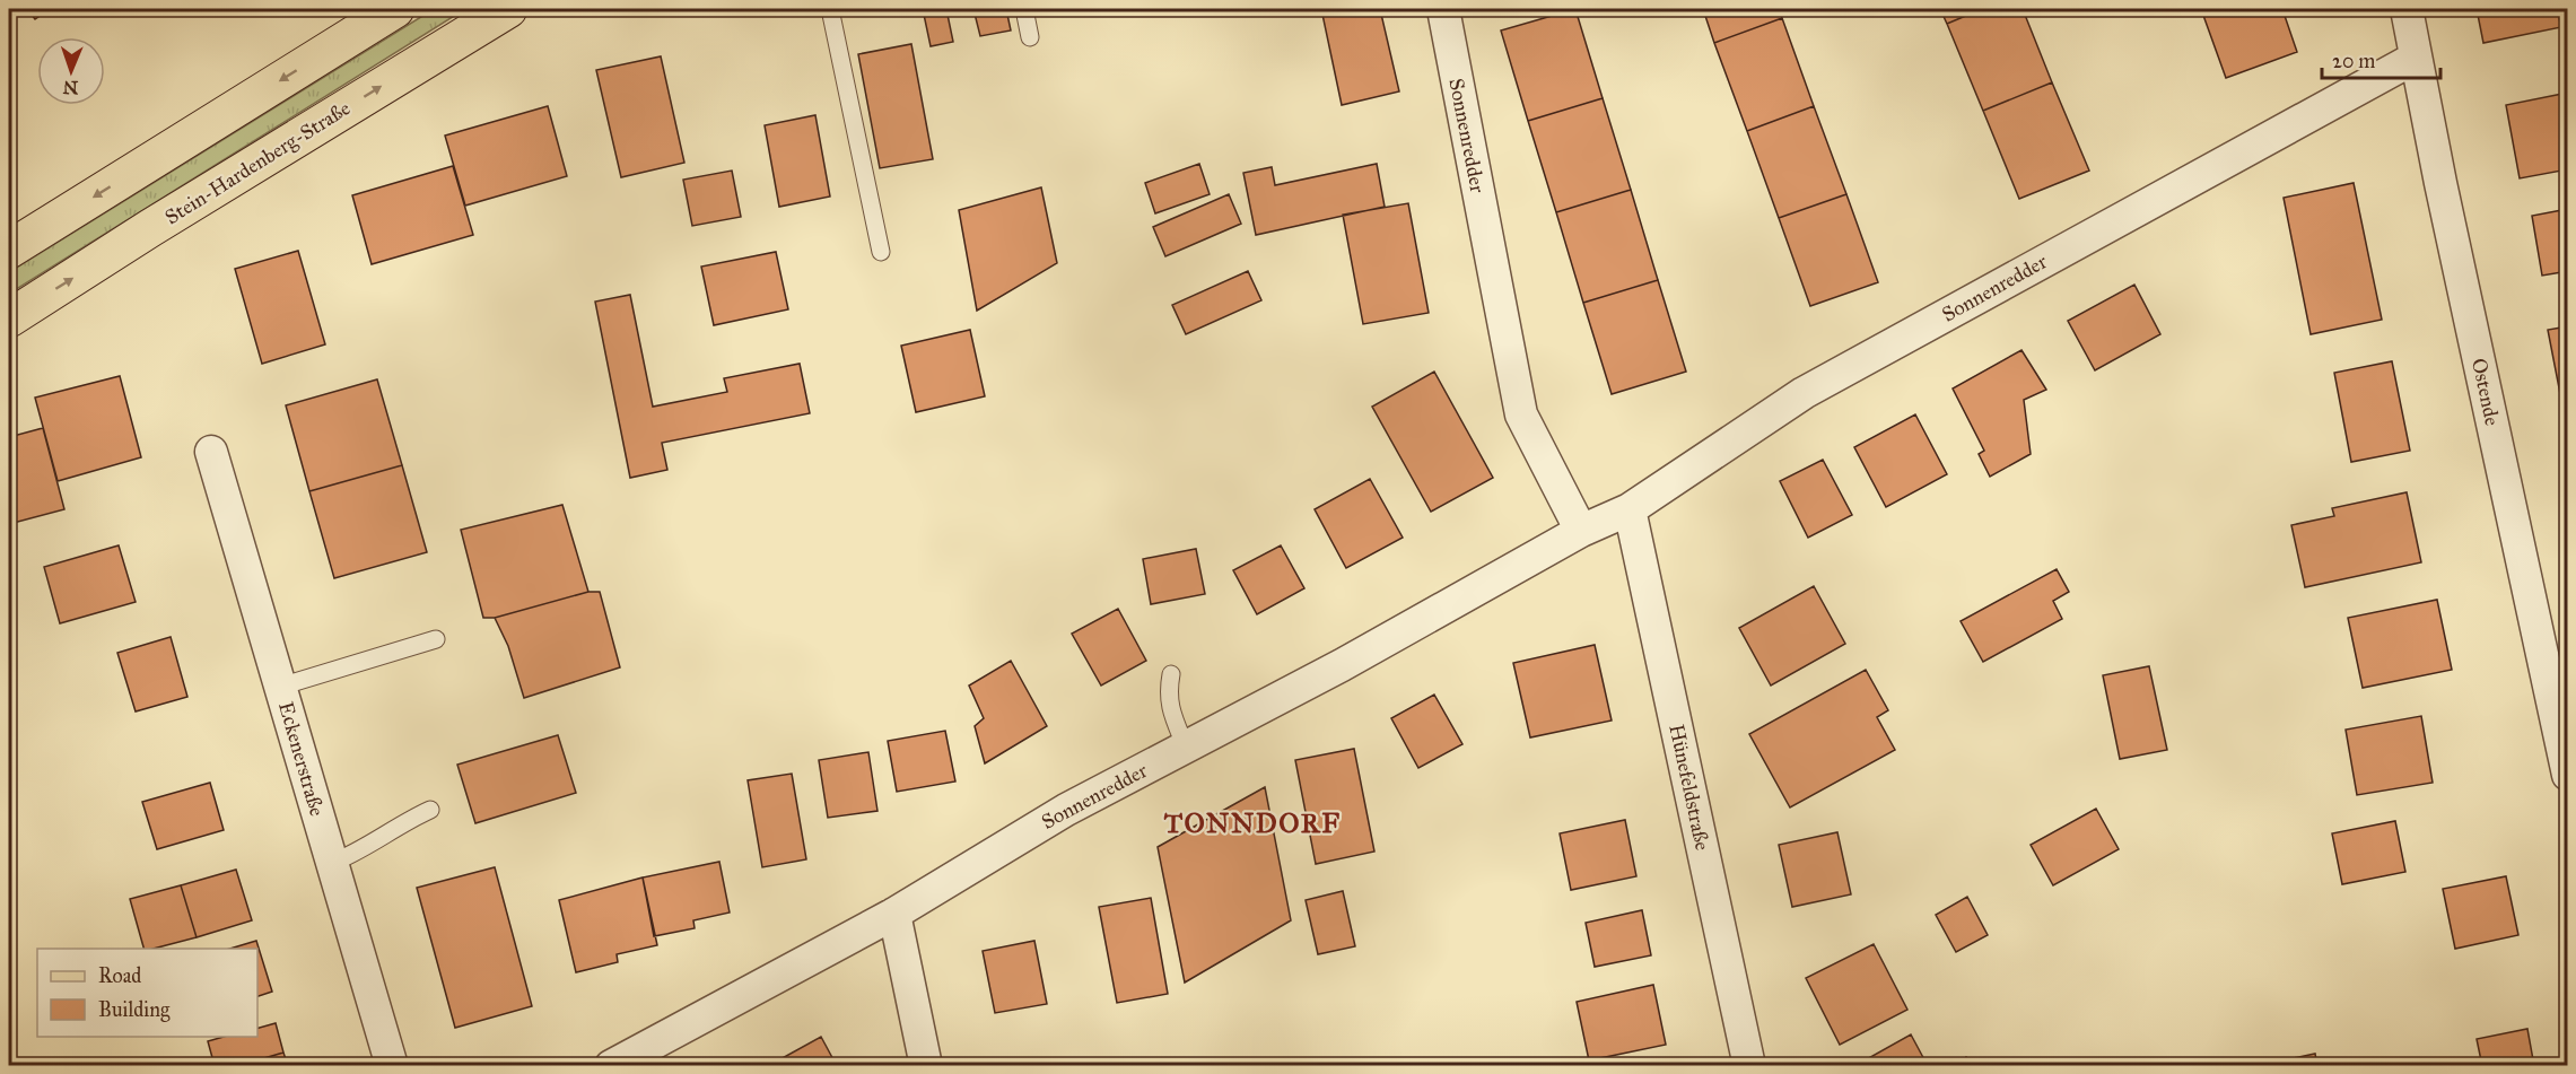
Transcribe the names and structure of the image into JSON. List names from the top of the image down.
{
  "streets": {
    "main road": ["Stein-Hardenberg-Straße"],
    "street": [
      "Sonnenredder",
      "Ostende",
      "Eckenerstraße",
      "Hünefeldstraße"
    ]
  },
  "crossings": [
    ["Sonnenredder", "Ostende"],
    ["Sonnenredder", "Hünefeldstraße"]
  ],
  "districts": ["TONNDORF"],
  "legend": ["Road", "Building"],
  "scale_bar": "20 m",
  "north": "bottom"
}
